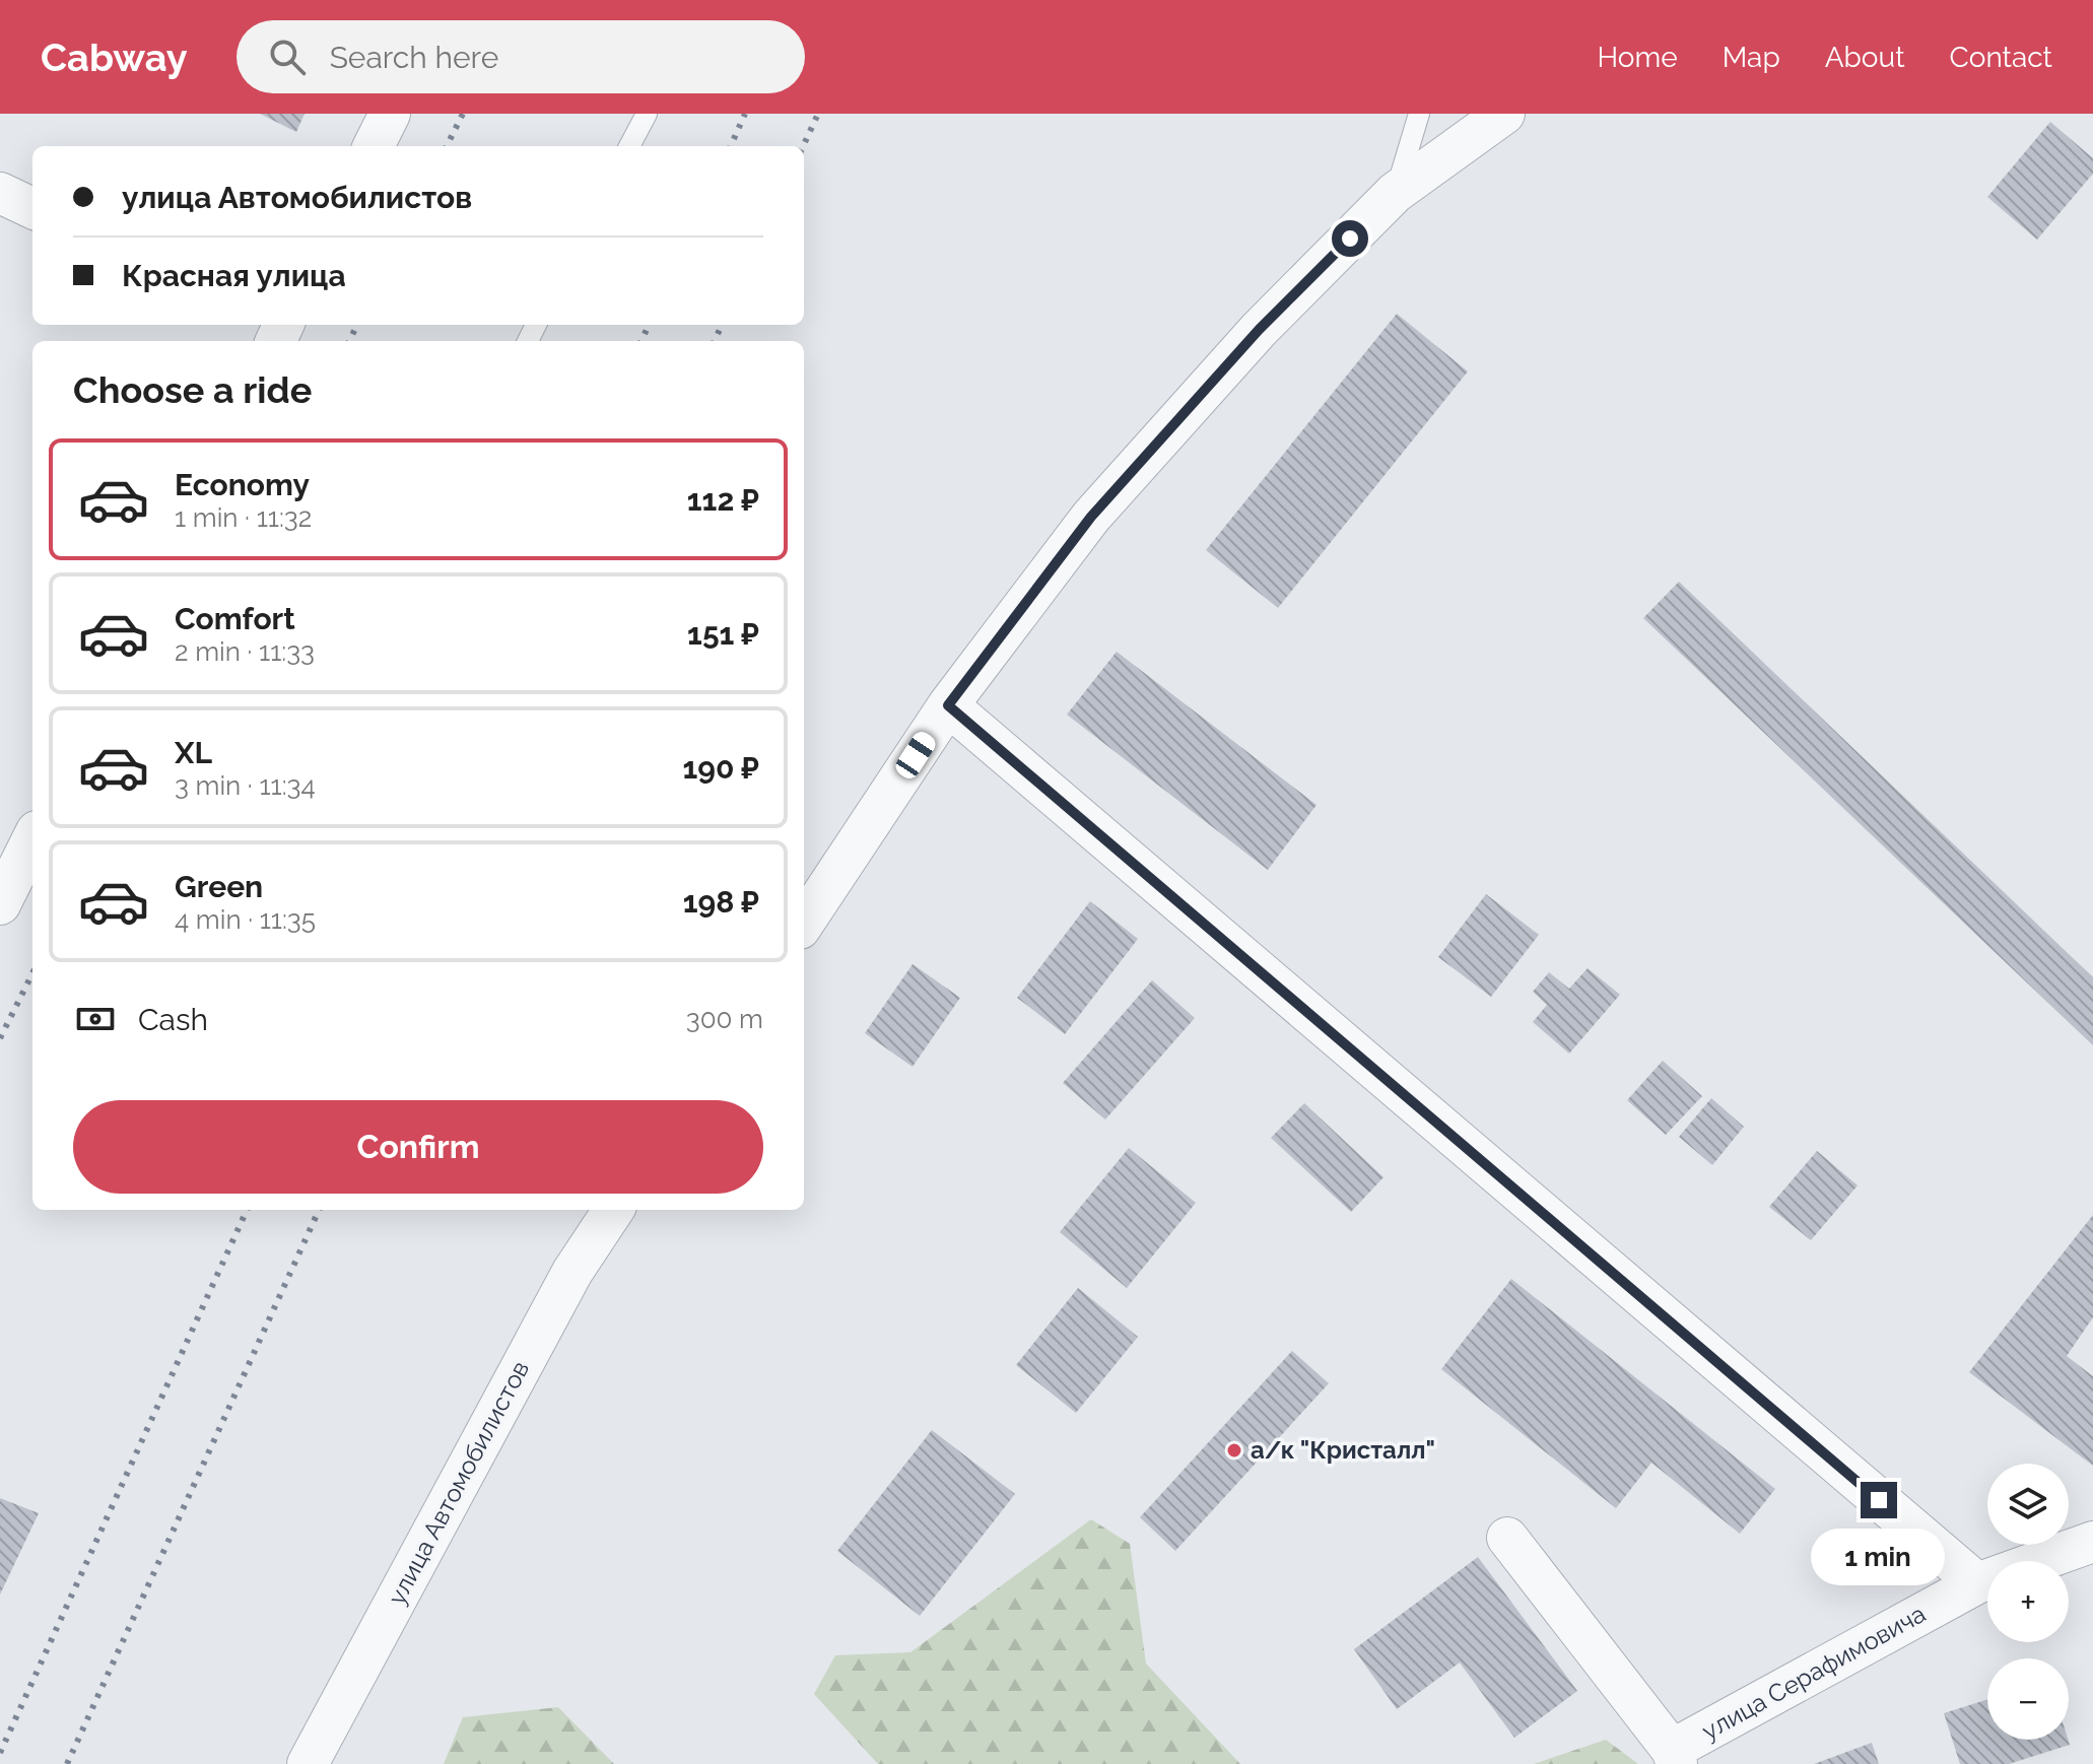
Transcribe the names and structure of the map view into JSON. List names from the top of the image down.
{
  "streets": {
    "street": ["улица Автомобилистов", "улица Серафимовича"]
  },
  "places": ["а/к \"Кристалл\""],
  "page": {
    "header": "Cabway",
    "search": "Search here",
    "nav": [
      "Home",
      "Map",
      "About",
      "Contact"
    ],
    "banner": ["улица Автомобилистов", "Красная улица"],
    "heading": "Choose a ride",
    "list": [
      {
        "name": "Economy",
        "note": "1 min · 11:32",
        "value": "112 ₽"
      },
      {
        "name": "Comfort",
        "note": "2 min · 11:33",
        "value": "151 ₽"
      },
      {
        "name": "XL",
        "note": "3 min · 11:34",
        "value": "190 ₽"
      },
      {
        "name": "Green",
        "note": "4 min · 11:35",
        "value": "198 ₽"
      }
    ],
    "pay": ["Cash", "300 m"],
    "buttons": "Confirm",
    "map_buttons": ["+", "−"],
    "bubble": "1 min"
  }
}
